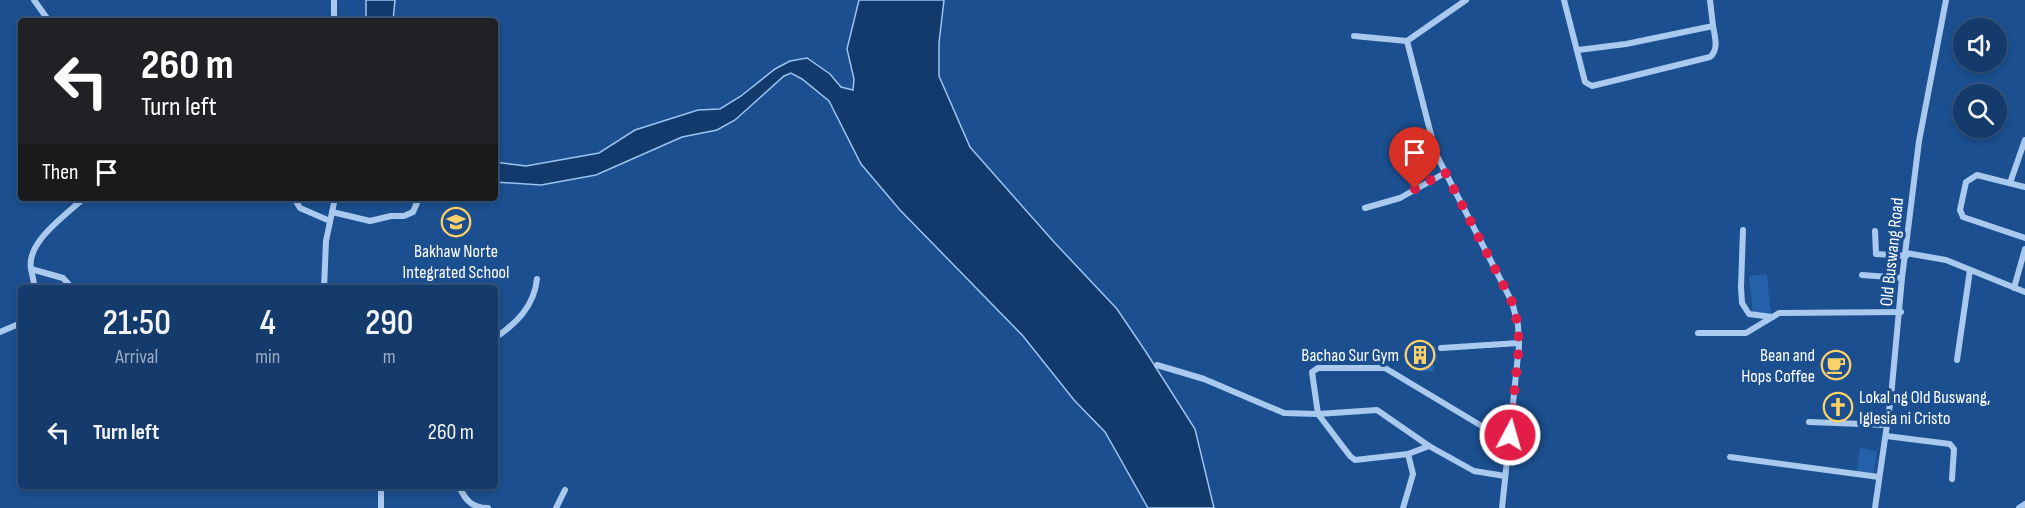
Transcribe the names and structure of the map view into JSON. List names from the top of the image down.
{
  "streets": {
    "street": ["Old Buswang Road"]
  },
  "places": {
    "school or university": ["Bakhaw Norte Integrated School"],
    "building": ["Bachao Sur Gym"],
    "cafe": ["Bean and Hops Coffee"],
    "church": ["Lokal ng Old Buswang, Iglesia ni Cristo"]
  },
  "page": {
    "turn": ["260 m", "Turn left"],
    "then": "Then",
    "eta": [
      "21:50",
      "Arrival",
      "4",
      "min",
      "290",
      "m"
    ],
    "list": [
      {
        "name": "Turn left",
        "value": "260 m"
      }
    ]
  }
}
